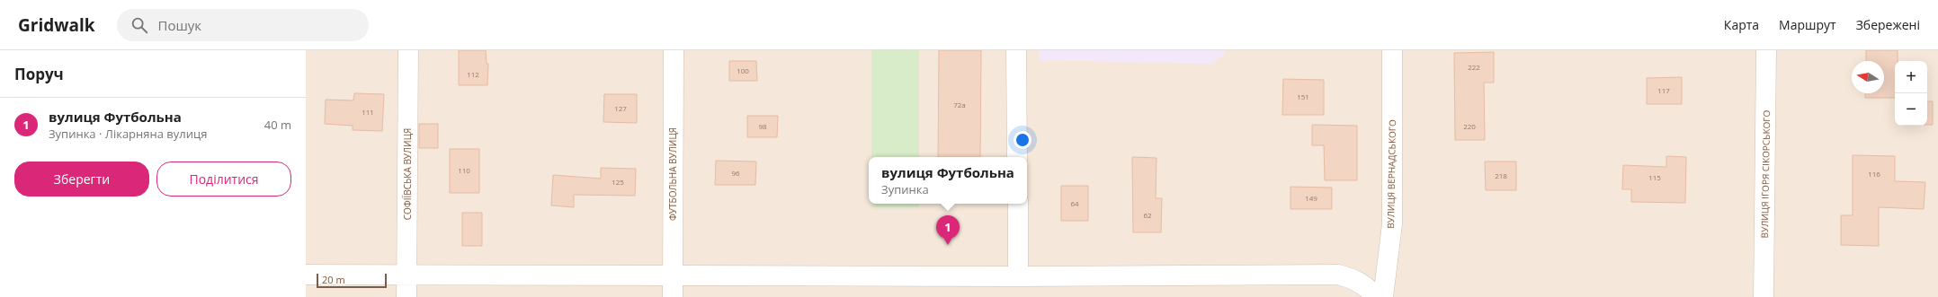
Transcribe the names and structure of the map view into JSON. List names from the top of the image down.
{
  "streets": {
    "street": [
      "СОФІЇВСЬКА ВУЛИЦЯ",
      "ФУТБОЛЬНА ВУЛИЦЯ",
      "ВУЛИЦЯ ВЕРНАДСЬКОГО",
      "ВУЛИЦЯ ІГОРЯ СІКОРСЬКОГО"
    ]
  },
  "house_numbers": [
    "222",
    "100",
    "112",
    "117",
    "151",
    "72а",
    "127",
    "111",
    "98",
    "220",
    "110",
    "96",
    "116",
    "218",
    "115",
    "125",
    "149",
    "64",
    "62"
  ],
  "scale_bar": "20 m",
  "north": "left",
  "page": {
    "header": "Gridwalk",
    "search": "Пошук",
    "nav": ["Карта", "Маршрут", "Збережені"],
    "heading": "Поруч",
    "map_buttons": ["+", "−"],
    "list": [
      {
        "mark": "1",
        "name": "вулиця Футбольна",
        "note": "Зупинка · Лікарняна вулиця",
        "value": "40 m"
      }
    ],
    "buttons": ["Зберегти", "Поділитися"],
    "popup": ["вулиця Футбольна", "Зупинка"],
    "pins": "1",
    "scale": "20 m"
  }
}
